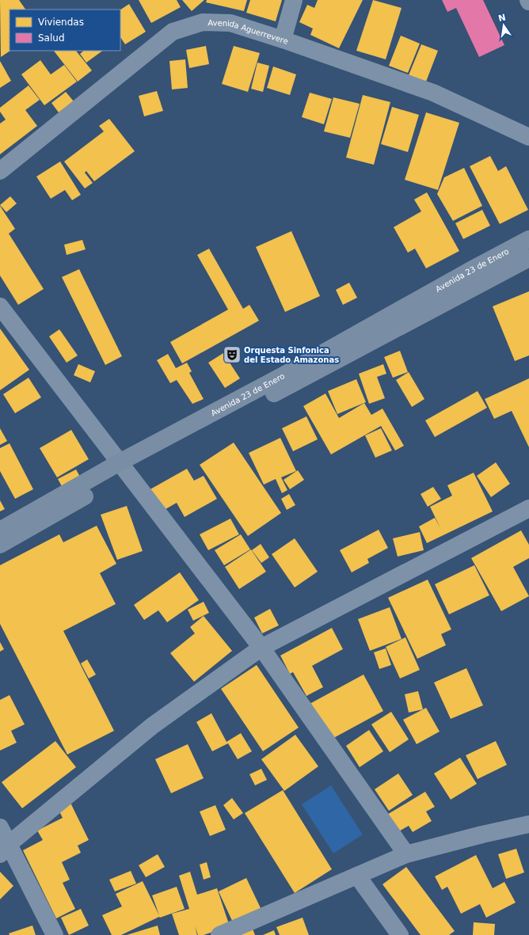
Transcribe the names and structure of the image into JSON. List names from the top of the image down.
{
  "streets": {
    "main road": ["Avenida 23 de Enero"],
    "street": ["Avenida Aguerrevere"]
  },
  "places": {
    "theatre": ["Orquesta Sinfonica del Estado Amazonas"]
  },
  "legend": ["Viviendas", "Salud"],
  "north": "top"
}
